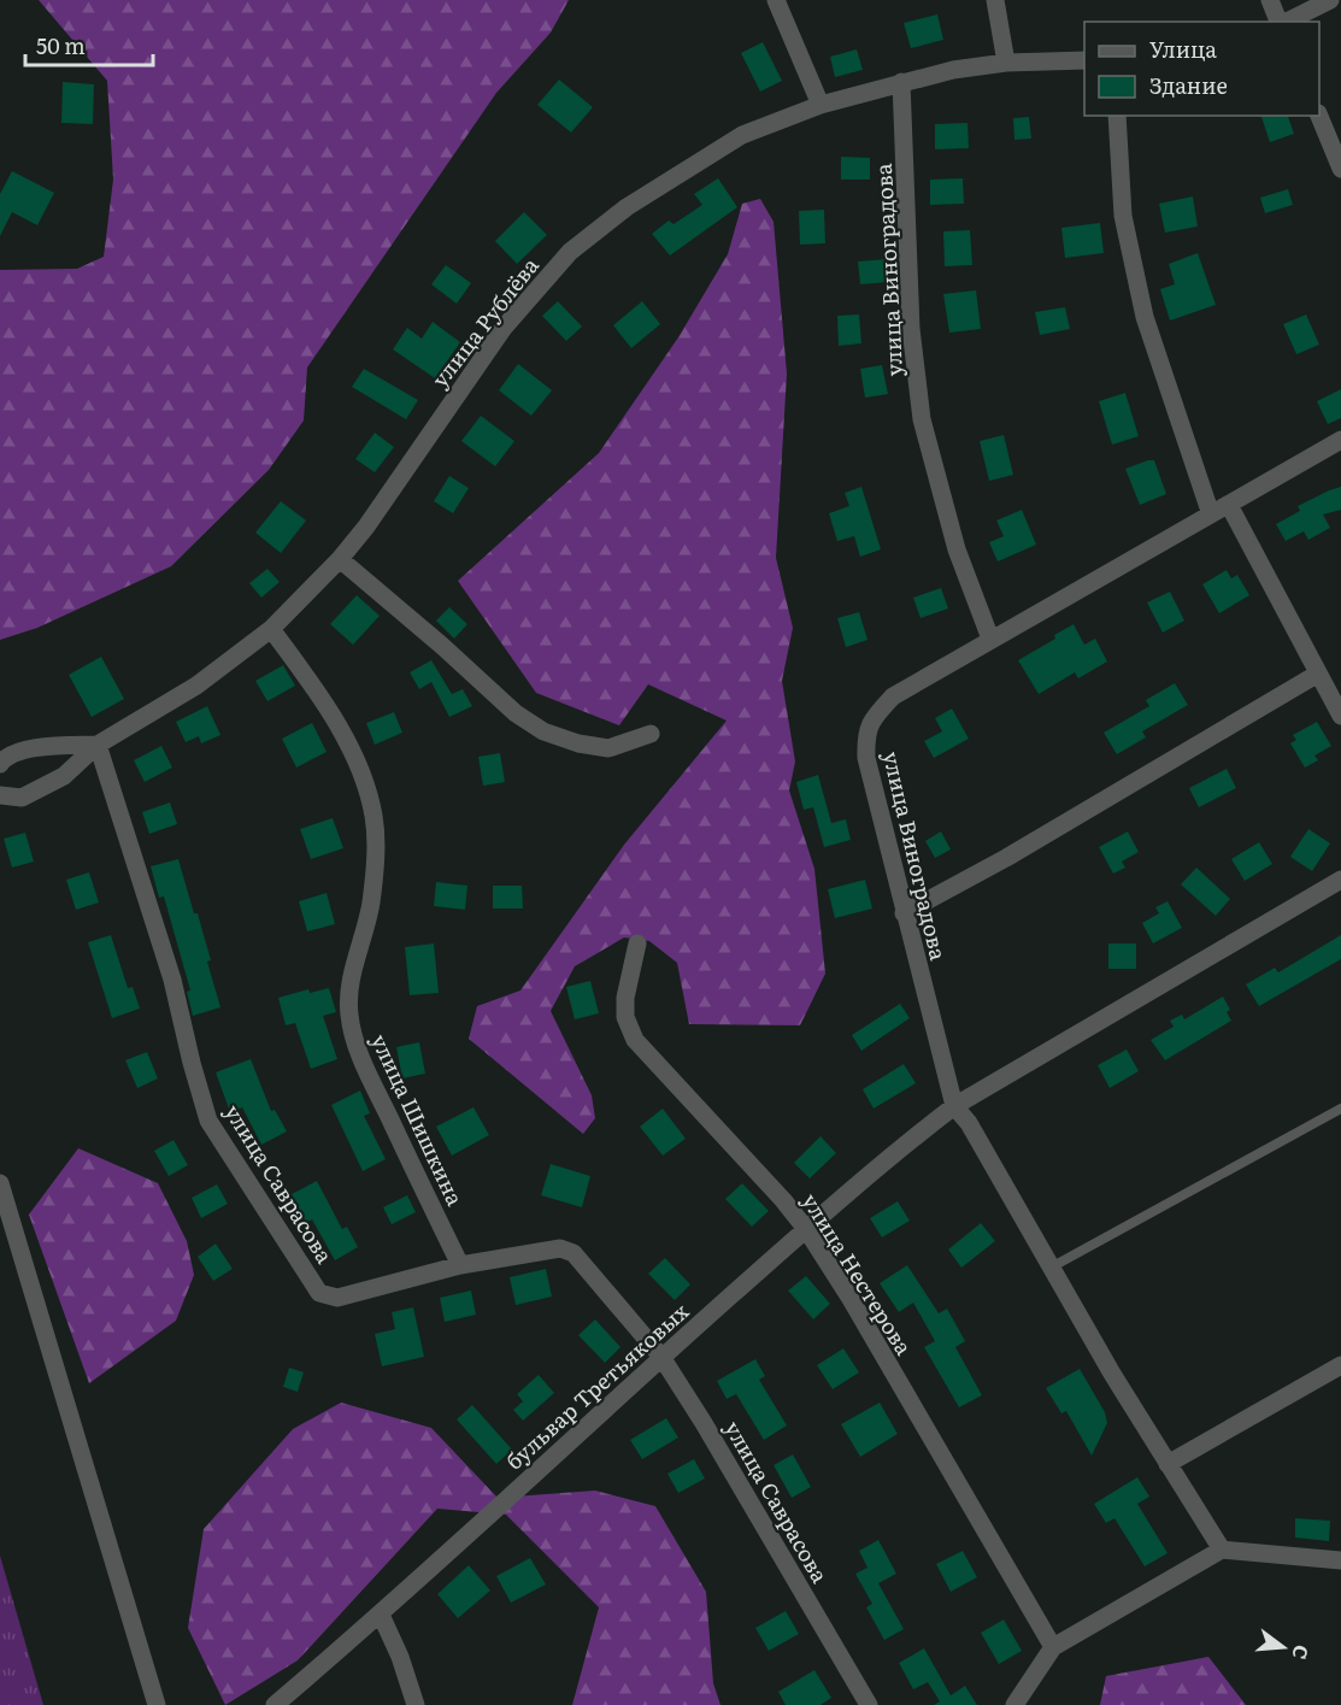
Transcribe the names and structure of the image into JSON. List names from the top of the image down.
{
  "streets": {
    "street": [
      "улица Виноградова",
      "улица Рублёва",
      "улица Шишкина",
      "улица Саврасова",
      "улица Нестерова",
      "бульвар Третьяковых"
    ]
  },
  "crossings": [
    ["улица Виноградова", "улица Рублёва"],
    ["улица Виноградова", "бульвар Третьяковых"],
    ["улица Рублёва", "улица Шишкина"],
    ["улица Рублёва", "улица Саврасова"],
    ["улица Шишкина", "улица Саврасова"],
    ["улица Саврасова", "бульвар Третьяковых"],
    ["улица Нестерова", "бульвар Третьяковых"]
  ],
  "legend": ["Улица", "Здание"],
  "scale_bar": "50 m",
  "north": "right"
}
